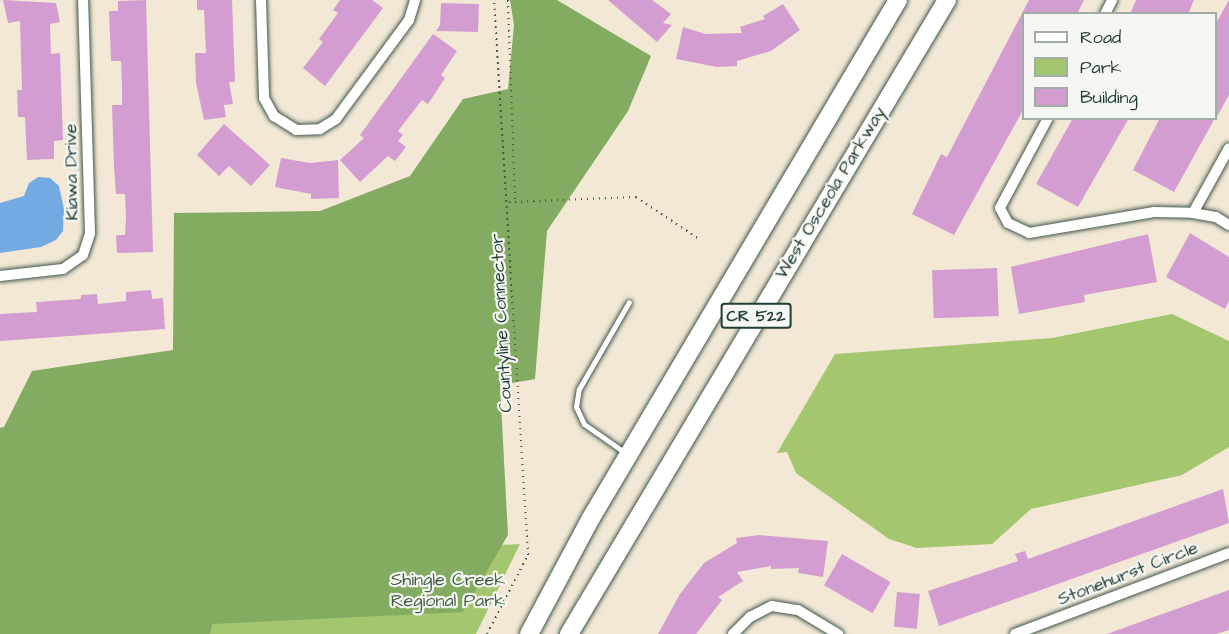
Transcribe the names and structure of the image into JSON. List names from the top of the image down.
{
  "streets": {
    "main road": ["West Osceola Parkway", "CR 522"],
    "street": ["Kiawa Drive", "Stonehurst Circle"],
    "path": ["Countyline Connector"]
  },
  "parks": ["Shingle Creek Regional Park"],
  "legend": ["Road", "Park", "Building"]
}
